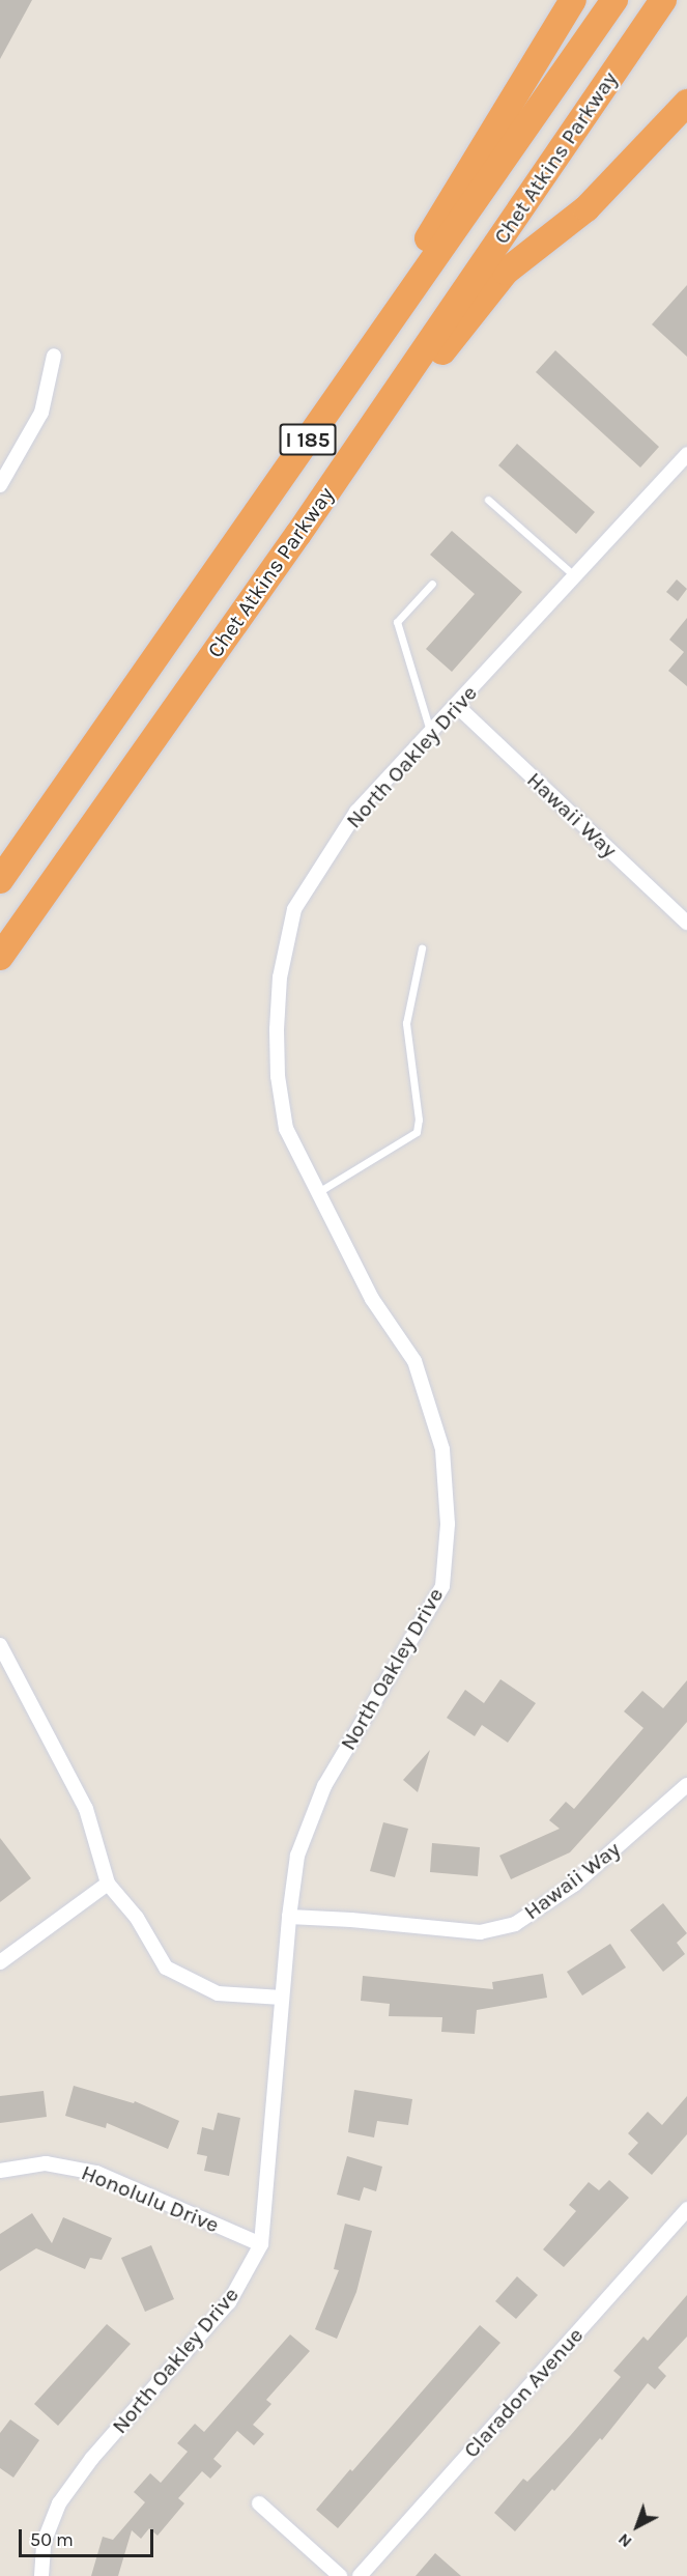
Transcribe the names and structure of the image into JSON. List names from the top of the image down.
{
  "streets": {
    "highway": ["Chet Atkins Parkway", "I 185"],
    "street": [
      "North Oakley Drive",
      "Hawaii Way",
      "Honolulu Drive",
      "Claradon Avenue"
    ]
  },
  "crossings": [
    ["North Oakley Drive", "Hawaii Way"],
    ["North Oakley Drive", "Honolulu Drive"]
  ],
  "scale_bar": "50 m",
  "north": "bottom left"
}
